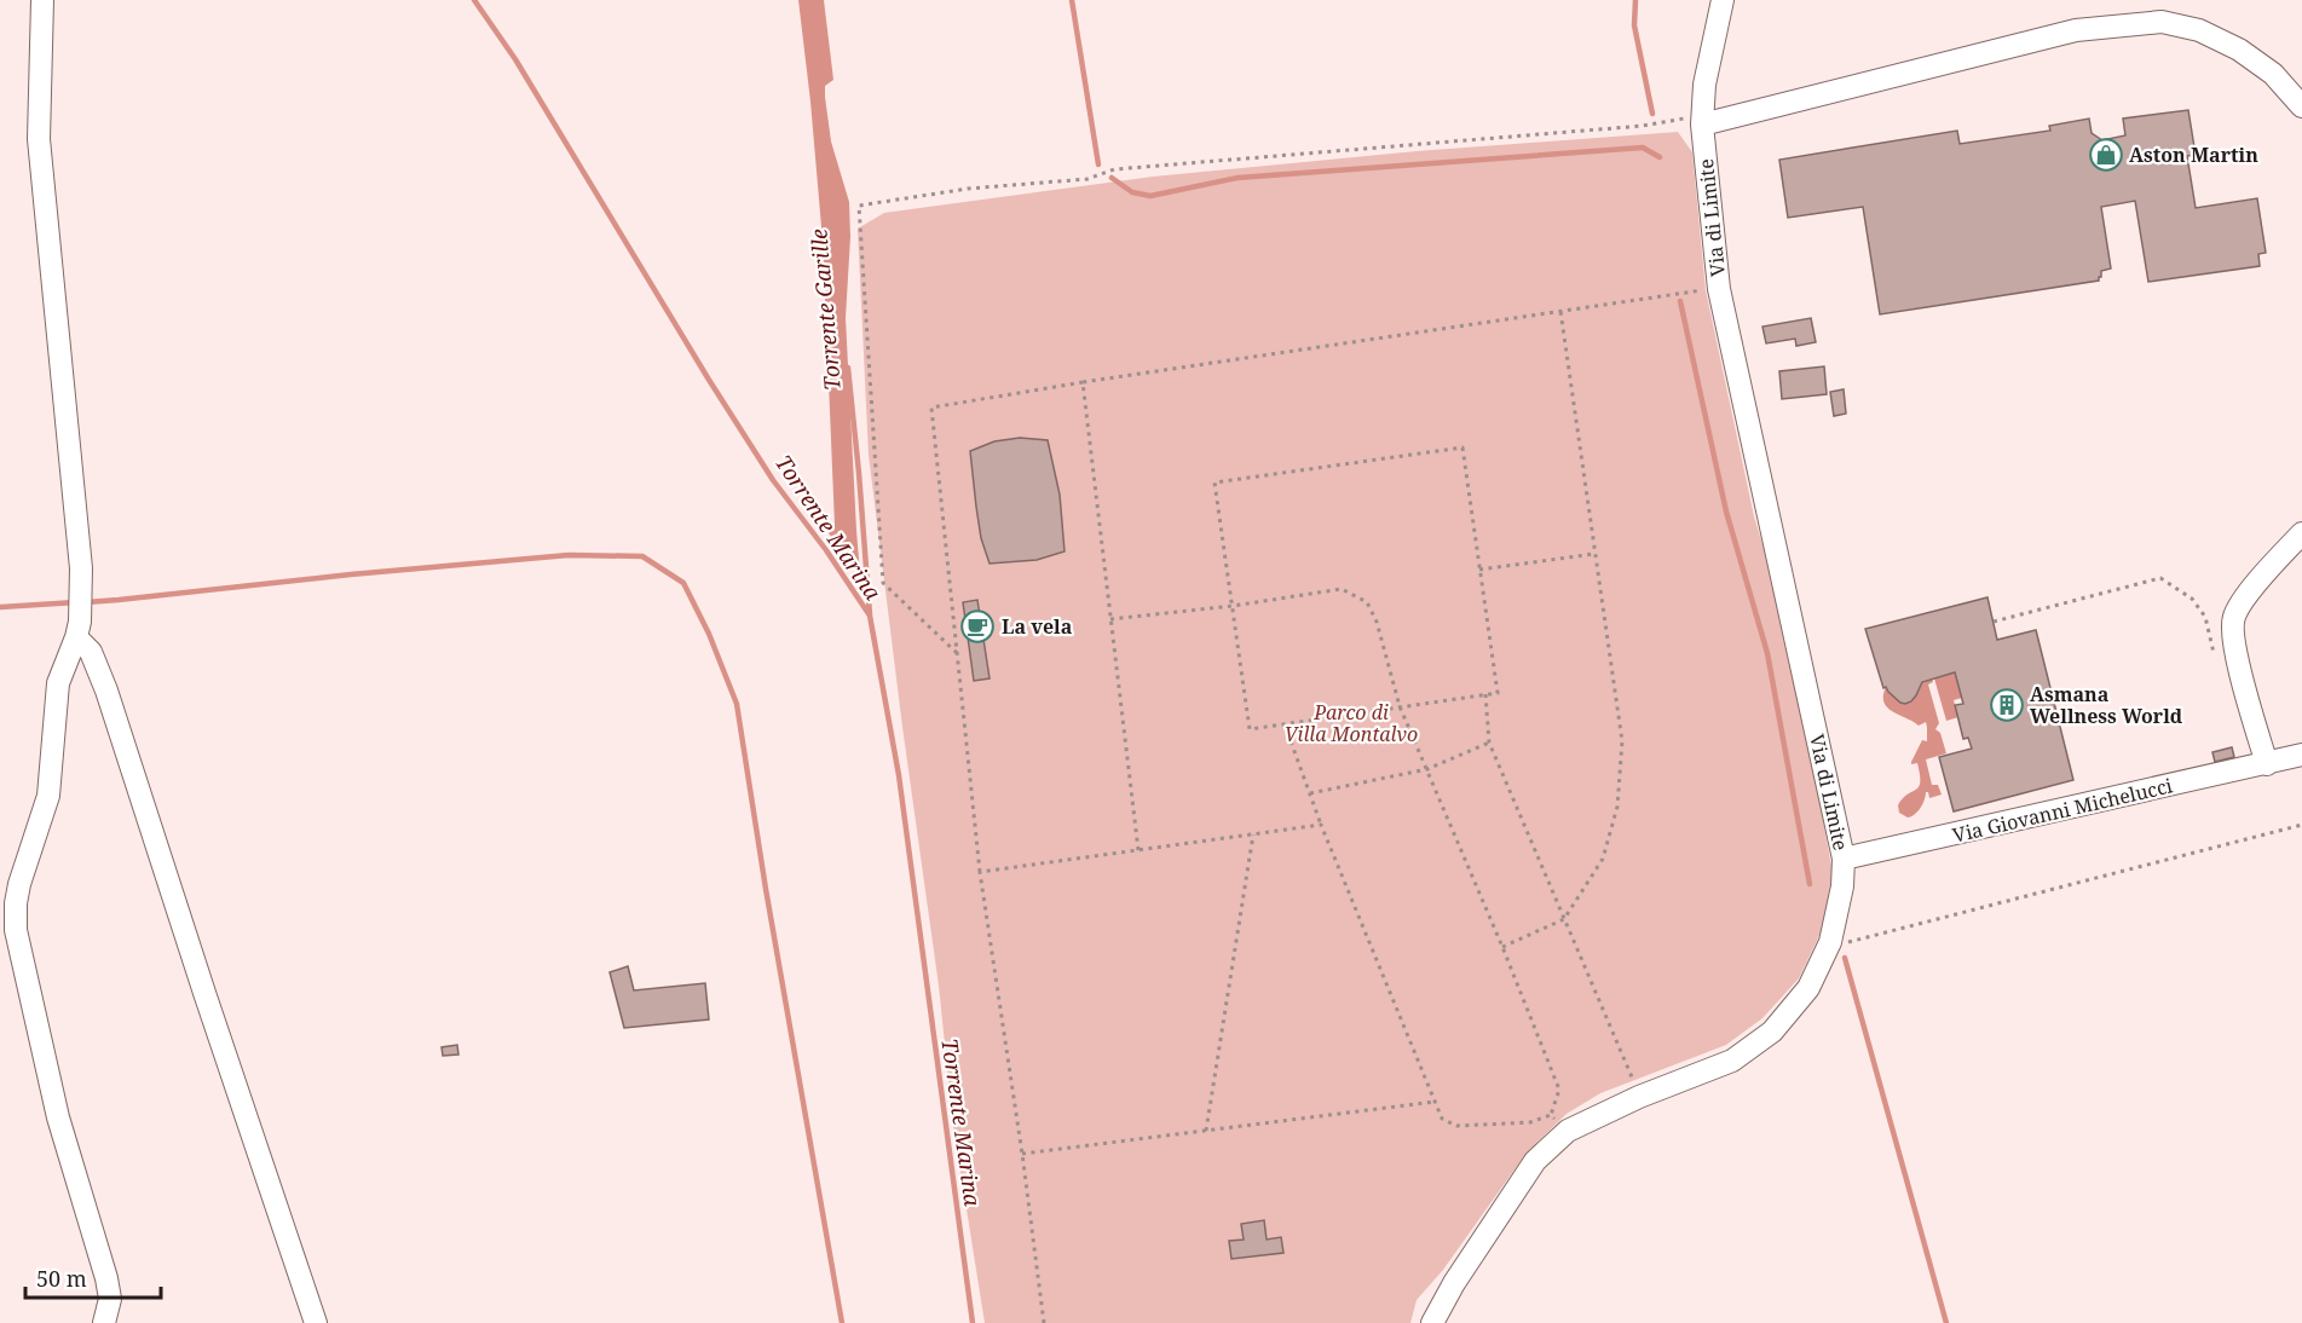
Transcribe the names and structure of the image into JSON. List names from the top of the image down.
{
  "streets": {
    "street": ["Via di Limite", "Via Giovanni Michelucci"]
  },
  "crossings": [
    ["Via di Limite", "Via Giovanni Michelucci"]
  ],
  "water": ["Torrente Garille", "Torrente Marina"],
  "parks": ["Parco di Villa Montalvo"],
  "places": {
    "shop": ["Aston Martin"],
    "cafe": ["La vela"],
    "building": ["Asmana Wellness World"]
  },
  "scale_bar": "50 m"
}
